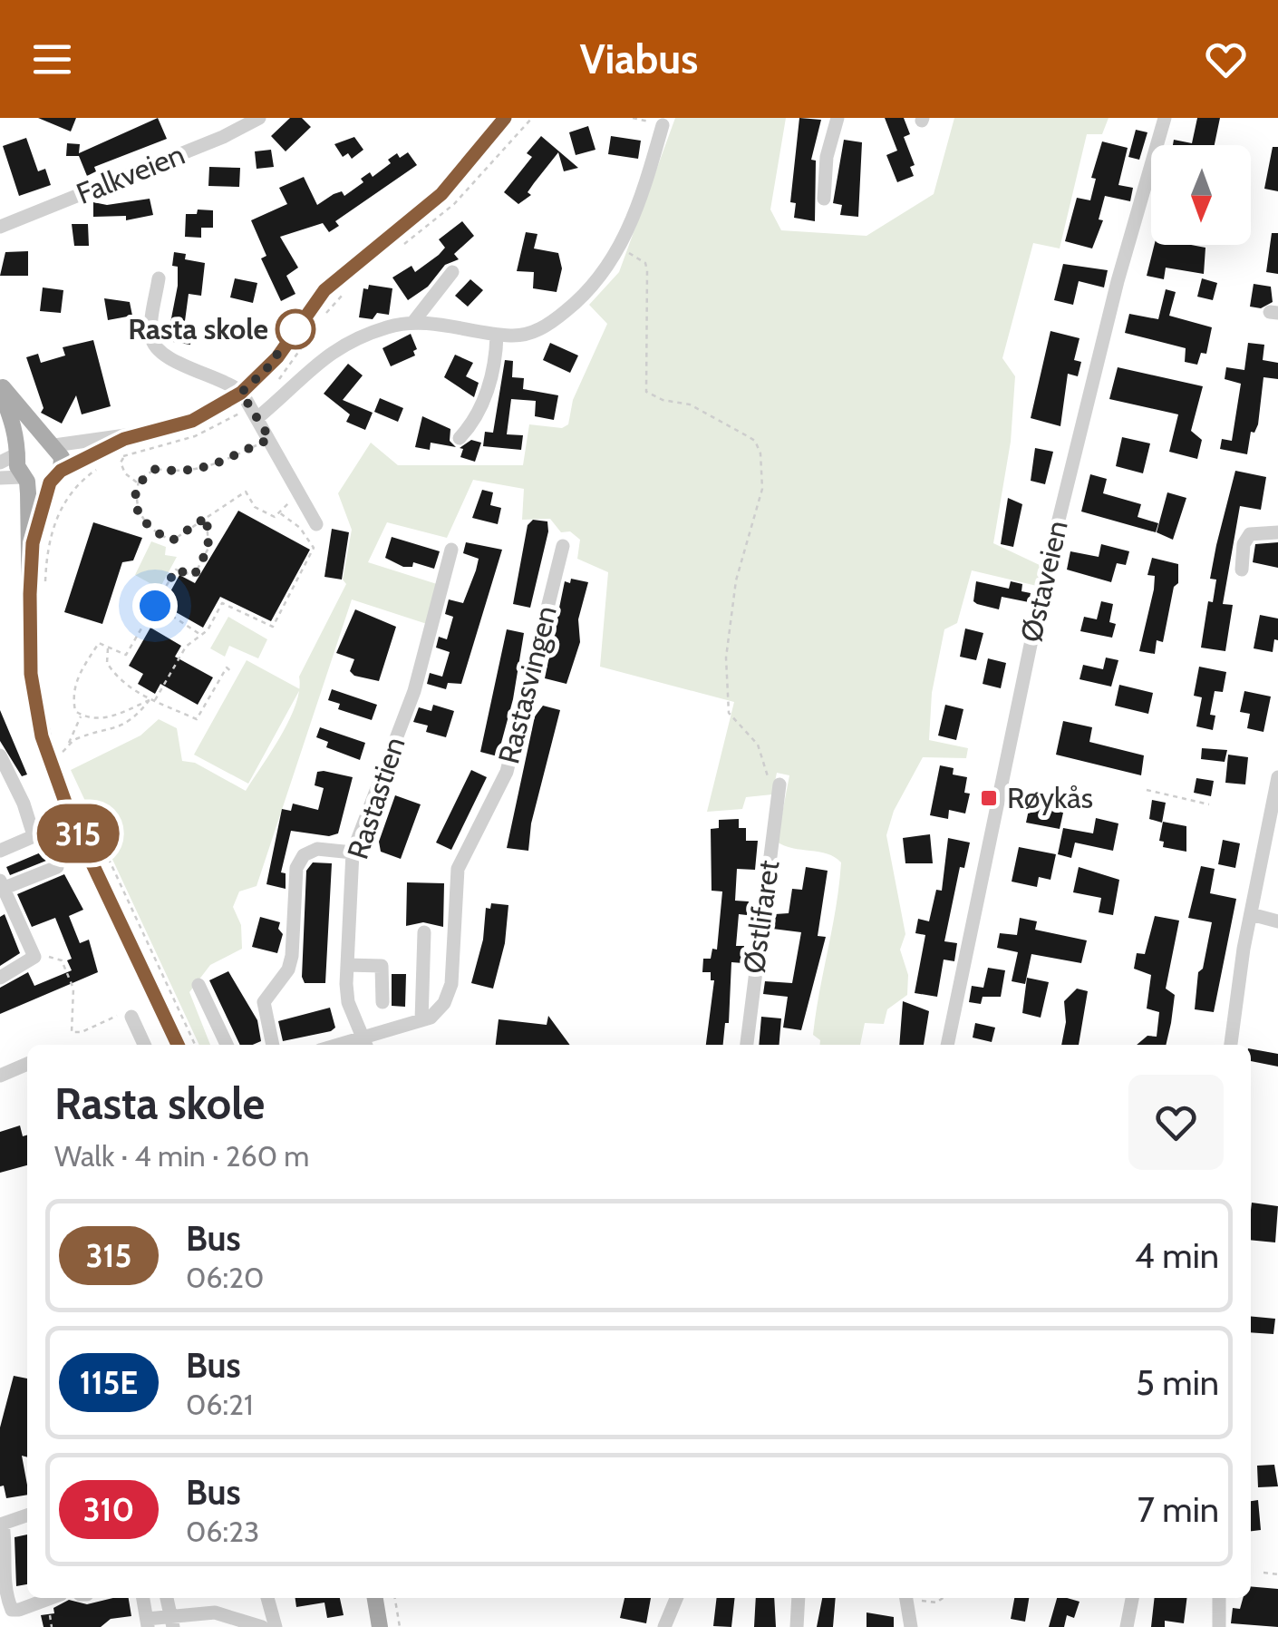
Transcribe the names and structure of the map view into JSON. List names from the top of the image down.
{
  "streets": {
    "street": [
      "Falkveien",
      "Østaveien",
      "Rastasvingen",
      "Rastastien",
      "Østlifaret"
    ]
  },
  "places": {
    "other": ["Rasta skole"],
    "transit": ["Røykås"]
  },
  "lines": ["bus line 315"],
  "north": "bottom",
  "page": {
    "header": "Viabus",
    "on_map": "315",
    "heading": ["Rasta skole", "Walk · 4 min · 260 m"],
    "list": [
      {
        "mark": "315",
        "name": "Bus",
        "note": "06:20",
        "value": "4 min"
      },
      {
        "mark": "115E",
        "name": "Bus",
        "note": "06:21",
        "value": "5 min"
      },
      {
        "mark": "310",
        "name": "Bus",
        "note": "06:23",
        "value": "7 min"
      }
    ]
  }
}
